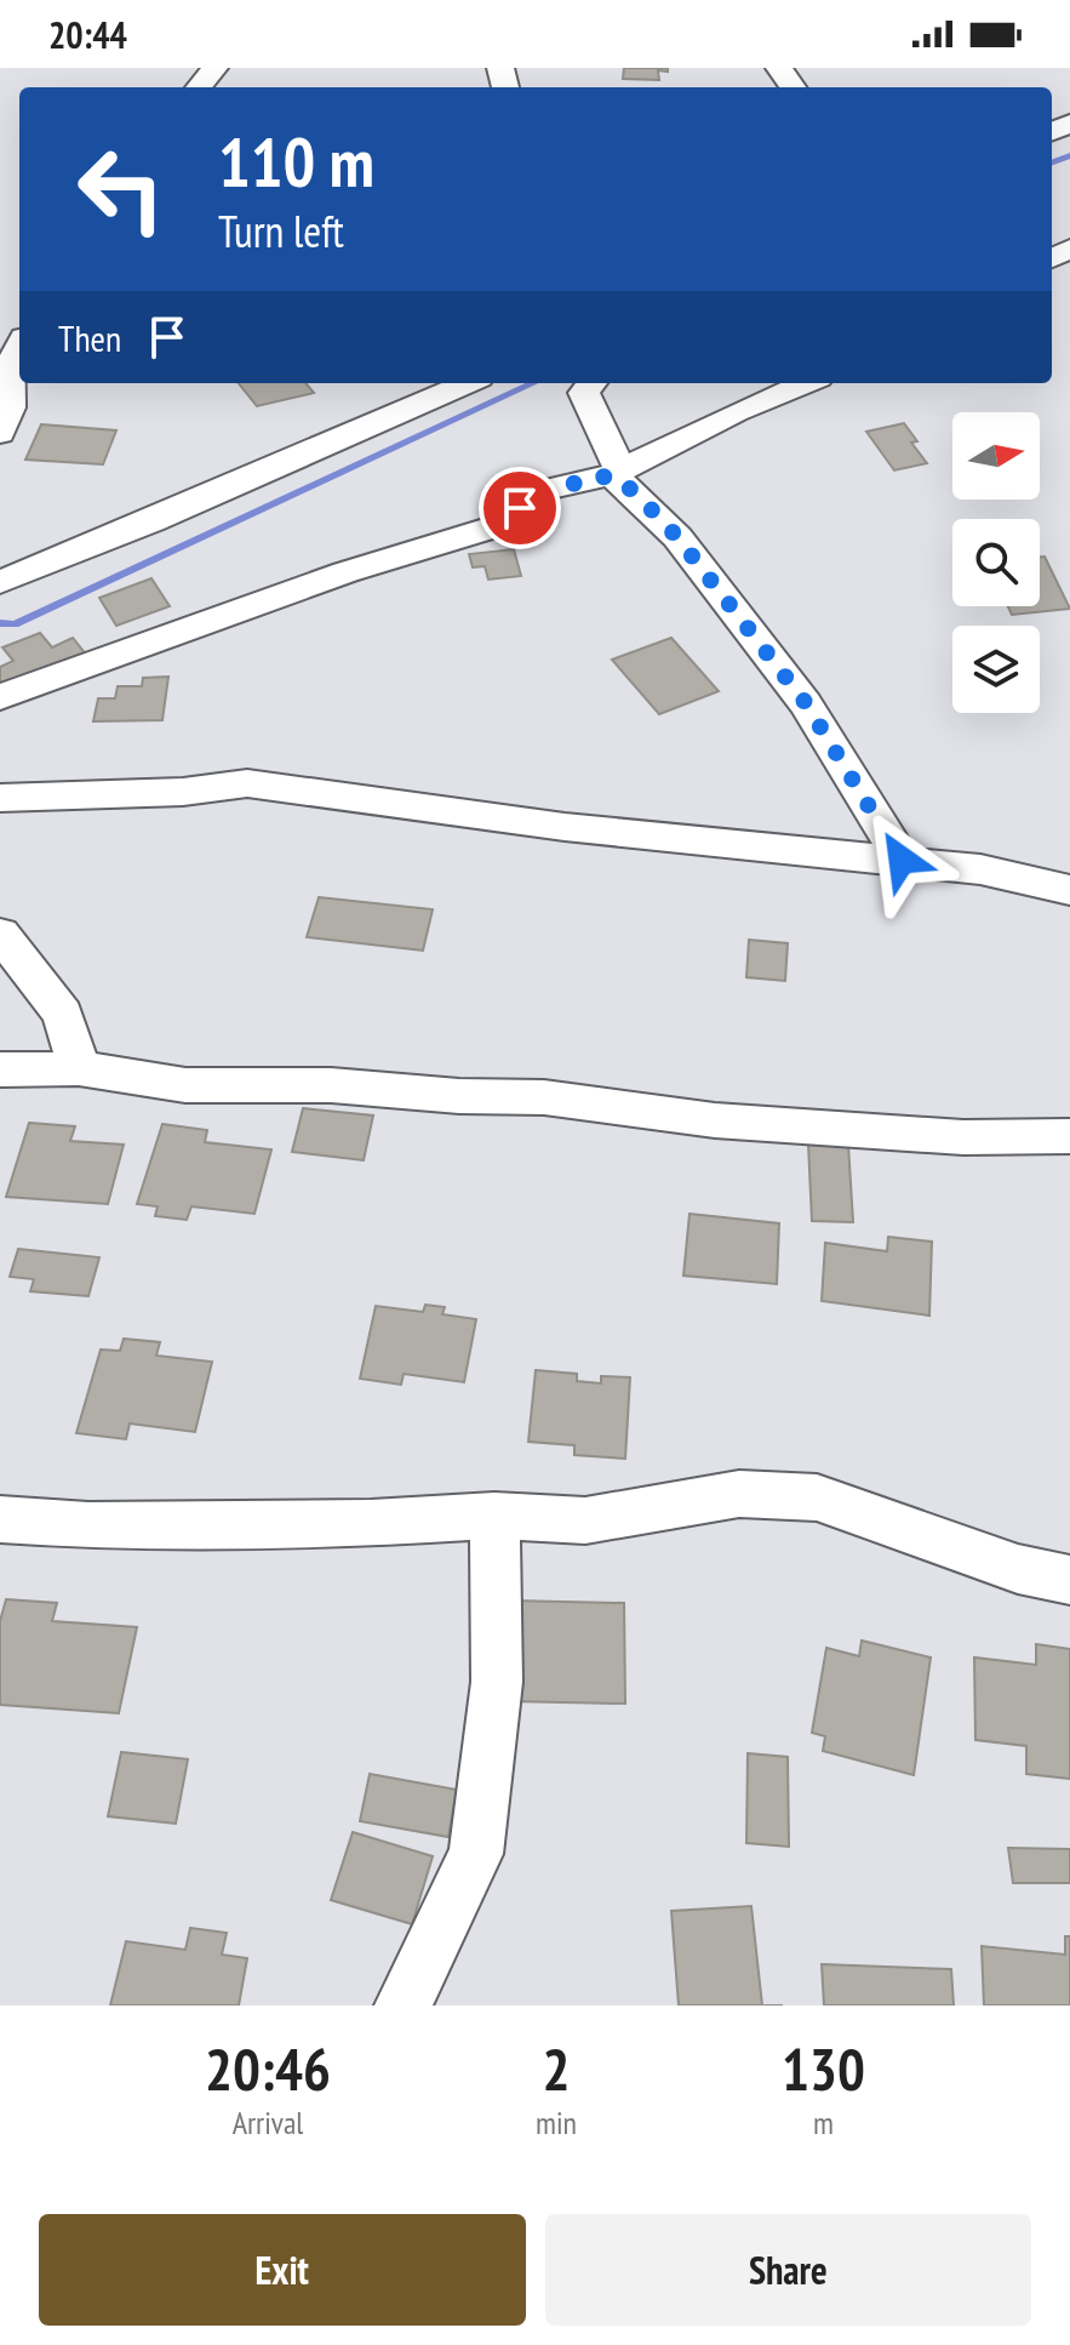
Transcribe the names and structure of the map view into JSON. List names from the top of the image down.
{
  "north": "right",
  "page": {
    "status": "20:44",
    "turn": ["110 m", "Turn left"],
    "then": "Then",
    "eta": [
      "20:46",
      "Arrival",
      "2",
      "min",
      "130",
      "m"
    ],
    "buttons": ["Exit", "Share"]
  }
}
